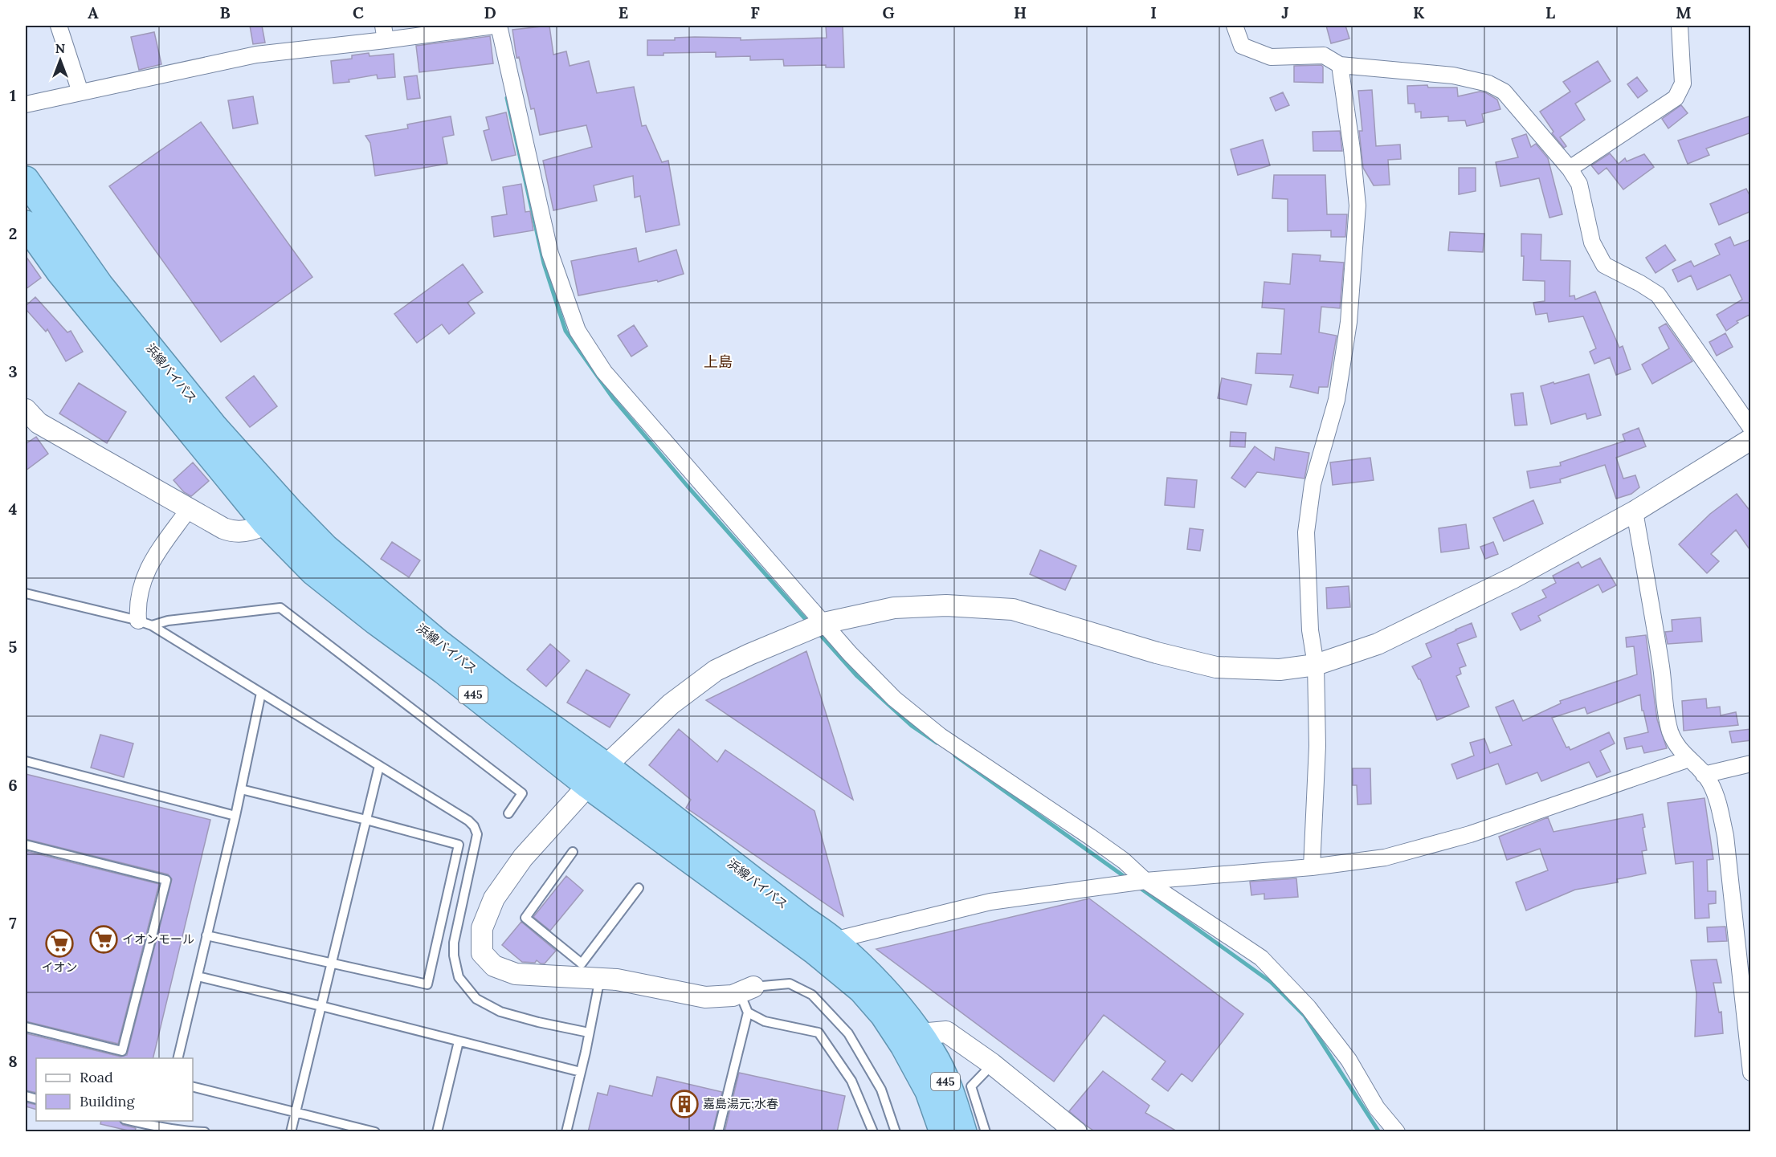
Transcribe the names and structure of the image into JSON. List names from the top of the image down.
{
  "streets": {
    "highway": ["浜線バイパス", "445"]
  },
  "districts": ["上島"],
  "places": {
    "supermarket": ["イオンモール", "イオン"],
    "building": ["嘉島湯元;水春"]
  },
  "legend": ["Road", "Building"],
  "north": "top",
  "grid": {
    "columns": [
      "A",
      "B",
      "C",
      "D",
      "E",
      "F",
      "G",
      "H",
      "I",
      "J",
      "K",
      "L",
      "M"
    ],
    "rows": [
      "1",
      "2",
      "3",
      "4",
      "5",
      "6",
      "7",
      "8"
    ]
  }
}
